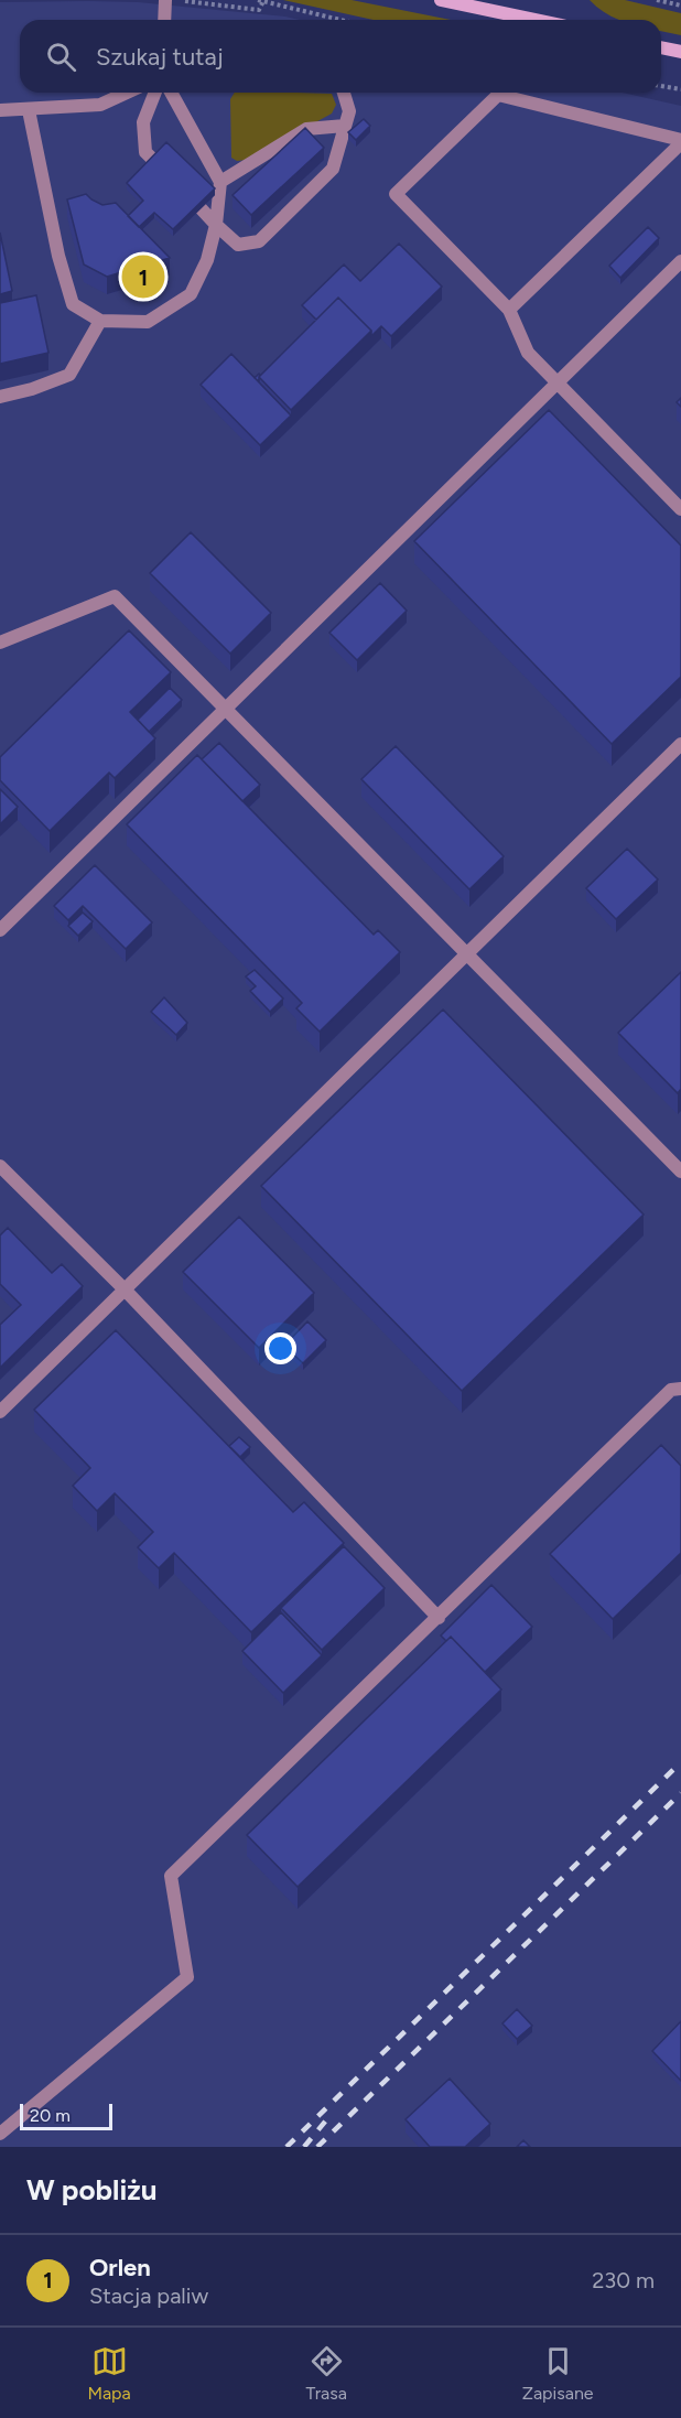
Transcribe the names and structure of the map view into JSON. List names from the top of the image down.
{
  "scale_bar": "20 m",
  "page": {
    "search": "Szukaj tutaj",
    "pins": "1",
    "scale": "20 m",
    "heading": "W pobliżu",
    "list": [
      {
        "mark": "1",
        "name": "Orlen",
        "note": "Stacja paliw",
        "value": "230 m"
      }
    ],
    "nav": ["Mapa", "Trasa", "Zapisane"]
  }
}
